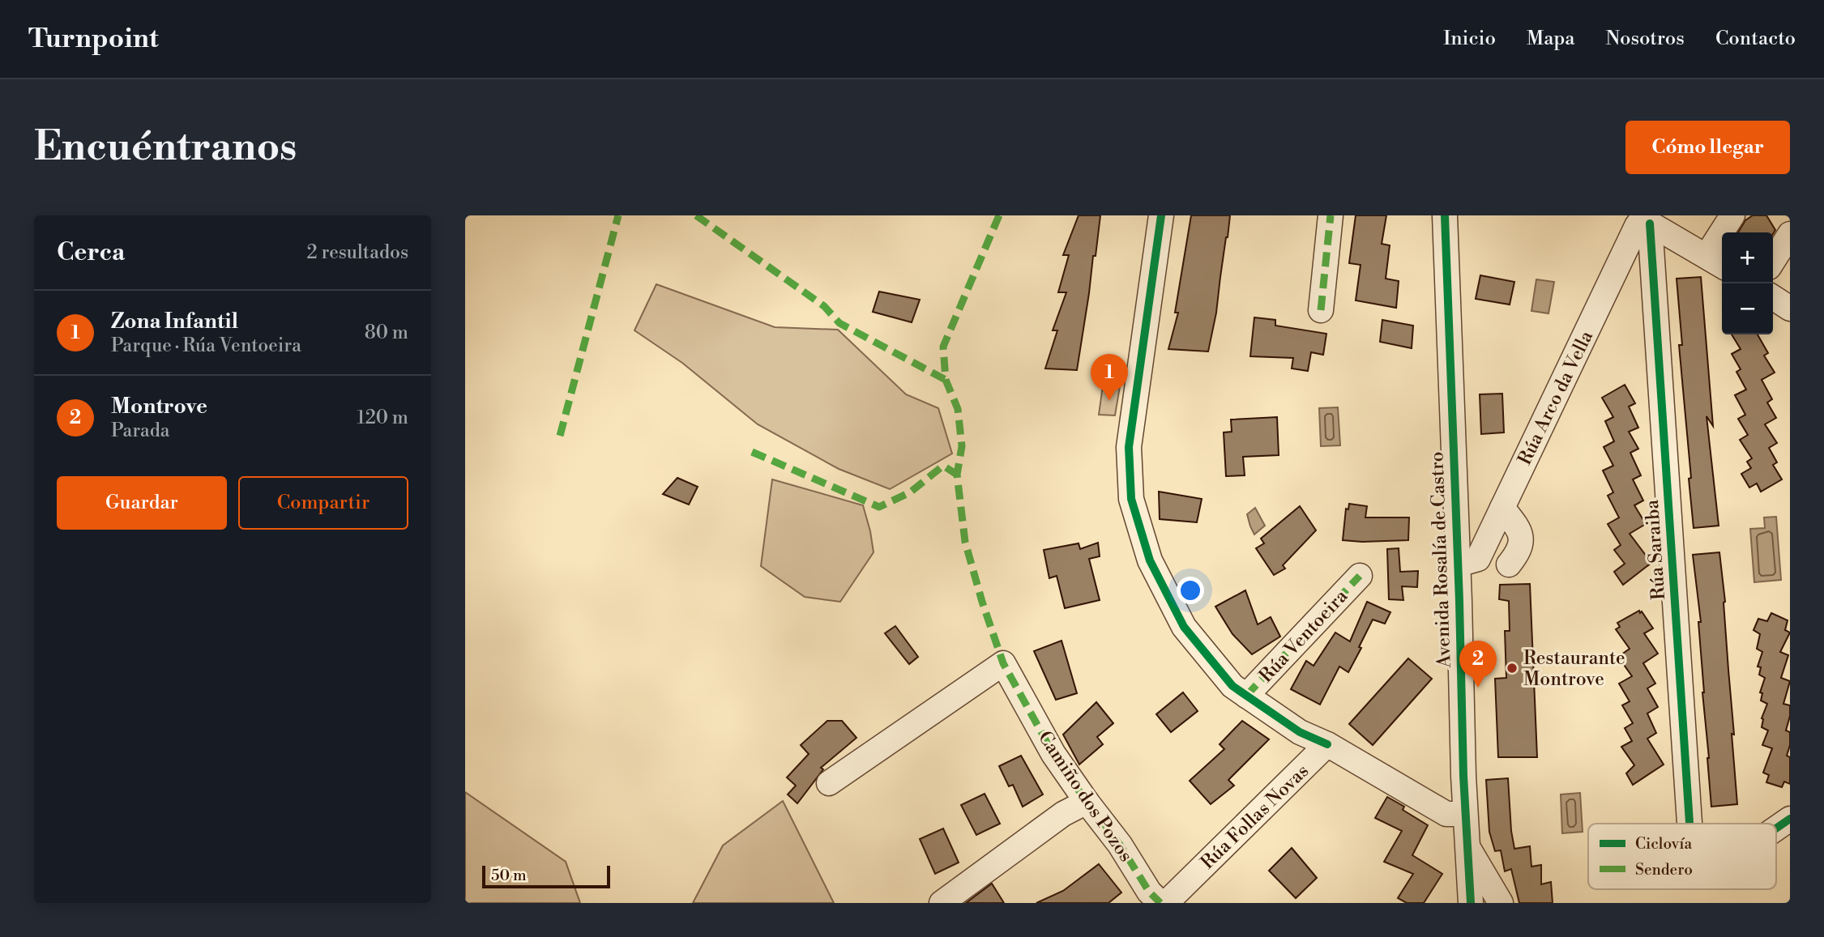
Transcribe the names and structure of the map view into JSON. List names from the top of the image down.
{
  "streets": {
    "street": [
      "Rúa Arco da Vella",
      "Rúa Saraiba",
      "Avenida Rosalía de Castro",
      "Rúa Ventoeira",
      "Camiño dos Pozos",
      "Rúa Follas Novas"
    ]
  },
  "crossings": [
    ["Rúa Arco da Vella", "Rúa Saraiba"],
    ["Rúa Arco da Vella", "Avenida Rosalía de Castro"],
    ["Rúa Ventoeira", "Rúa Follas Novas"]
  ],
  "places": ["Restaurante Montrove"],
  "legend": ["Ciclovía", "Sendero"],
  "scale_bar": "50 m",
  "page": {
    "header": "Turnpoint",
    "nav": [
      "Inicio",
      "Mapa",
      "Nosotros",
      "Contacto"
    ],
    "buttons": [
      "Cómo llegar",
      ["Guardar", "Compartir"]
    ],
    "title": "Encuéntranos",
    "heading": ["Cerca", "2 resultados"],
    "map_buttons": ["+", "−"],
    "list": [
      {
        "mark": "1",
        "name": "Zona Infantil",
        "note": "Parque · Rúa Ventoeira",
        "value": "80 m"
      },
      {
        "mark": "2",
        "name": "Montrove",
        "note": "Parada",
        "value": "120 m"
      }
    ],
    "pins": ["1", "2"],
    "scale": "50 m"
  }
}
